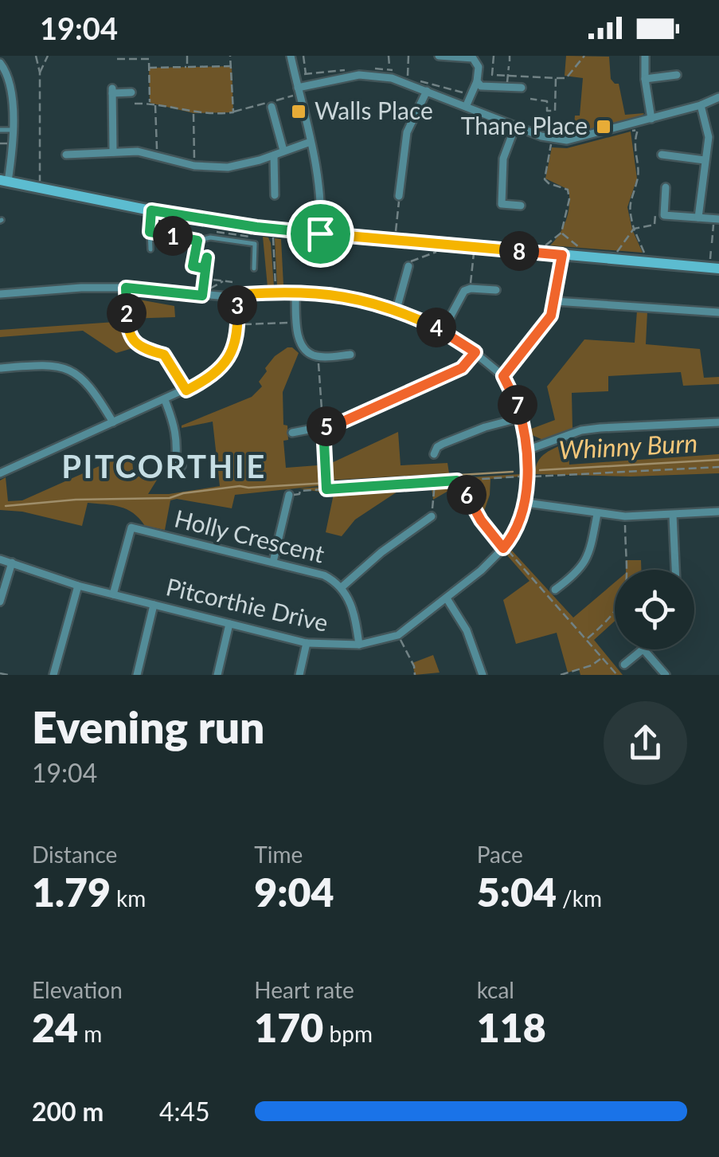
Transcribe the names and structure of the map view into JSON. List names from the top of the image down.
{
  "streets": {
    "street": ["Holly Crescent", "Pitcorthie Drive"]
  },
  "crossings": [
    ["Holly Crescent", "Pitcorthie Drive"]
  ],
  "districts": ["PITCORTHIE"],
  "water": ["Whinny Burn"],
  "places": {
    "transit": ["Walls Place", "Thane Place"]
  },
  "page": {
    "status": "19:04",
    "pins": [
      "1",
      "8",
      "3",
      "2",
      "4",
      "7",
      "5",
      "6"
    ],
    "heading": ["Evening run", "19:04"],
    "stats": [
      ["Distance", "1.79 km"],
      ["Time", "9:04"],
      ["Pace", "5:04 /km"],
      ["Elevation", "24 m"],
      ["Heart rate", "170 bpm"],
      ["kcal", "118"]
    ],
    "list": [
      {
        "name": "200 m",
        "note": "4:45"
      }
    ]
  }
}
